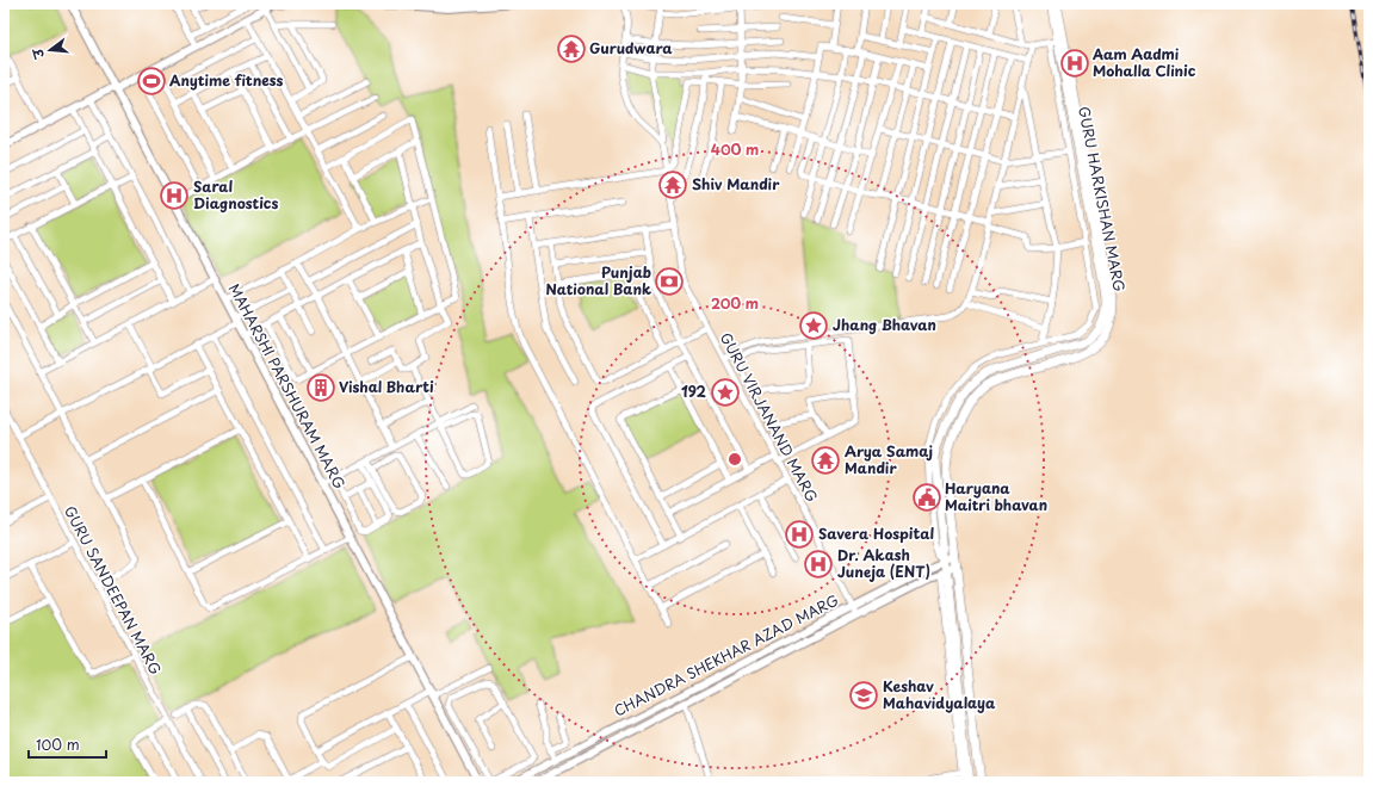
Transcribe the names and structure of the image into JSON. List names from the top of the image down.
{
  "streets": {
    "main road": ["GURU HARKISHAN MARG"],
    "street": [
      "MAHARSHI PARSHURAM MARG",
      "GURU VIRJANAND MARG",
      "GURU SANDEEPAN MARG",
      "CHANDRA SHEKHAR AZAD MARG"
    ]
  },
  "crossings": [
    ["GURU HARKISHAN MARG", "CHANDRA SHEKHAR AZAD MARG"],
    ["GURU VIRJANAND MARG", "CHANDRA SHEKHAR AZAD MARG"]
  ],
  "places": {
    "temple": ["Gurudwara", "Shiv Mandir", "Arya Samaj Mandir"],
    "hospital": [
      "Aam Aadmi Mohalla Clinic",
      "Saral Diagnostics",
      "Savera Hospital",
      "Dr. Akash Juneja (ENT)"
    ],
    "sports": ["Anytime fitness"],
    "bank": ["Punjab National Bank"],
    "place": ["Jhang Bhavan", "192"],
    "building": ["Vishal Bharti"],
    "public building": ["Haryana Maitri bhavan"],
    "school or university": ["Keshav Mahavidyalaya"]
  },
  "scale_bar": "100 m",
  "north": "left",
  "rings": ["400 m", "200 m"]
}
